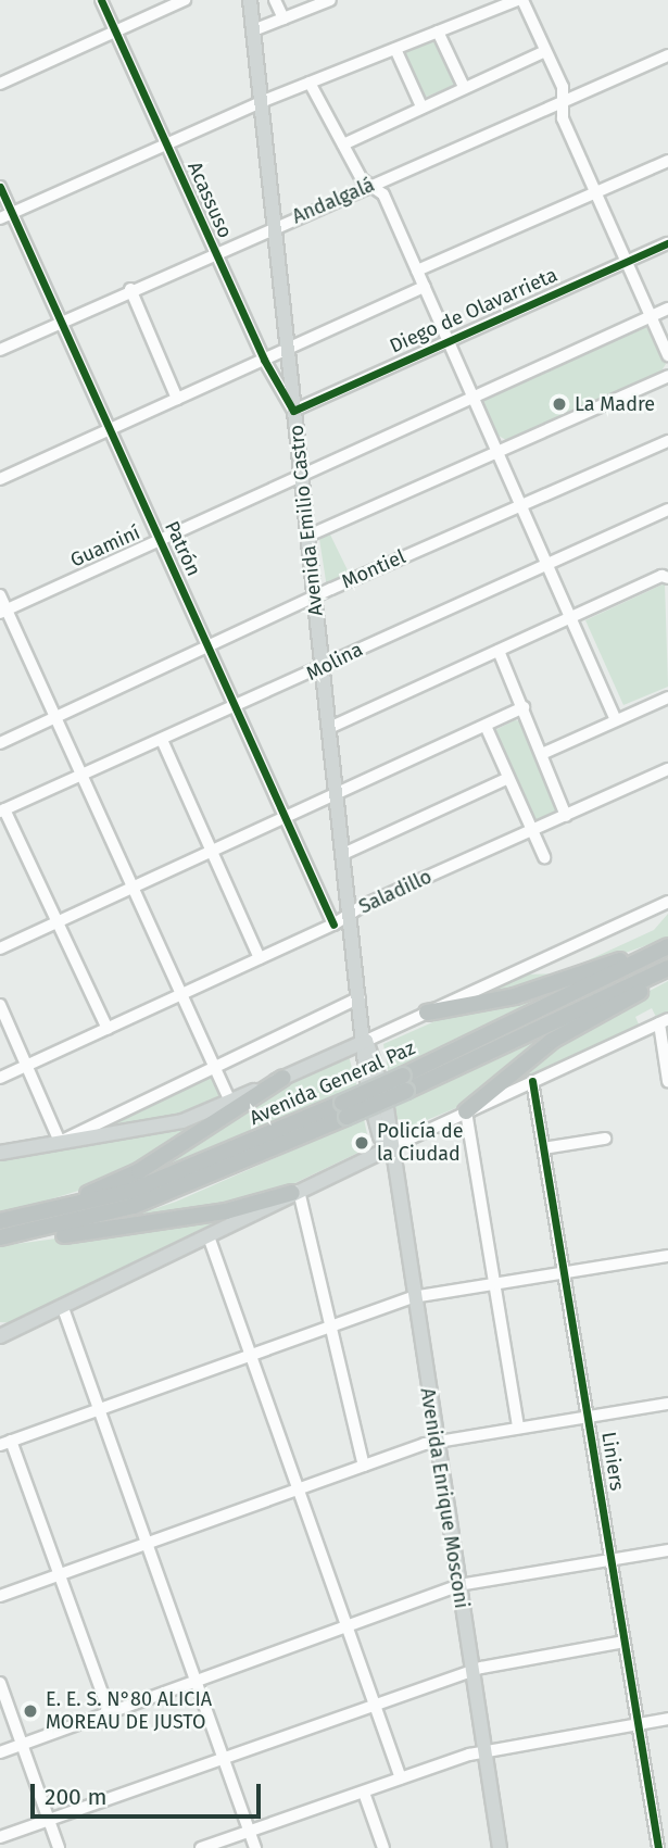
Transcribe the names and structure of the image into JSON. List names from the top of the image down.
{
  "streets": {
    "highway": ["Avenida General Paz"],
    "main road": ["Avenida Emilio Castro", "Avenida Enrique Mosconi"],
    "street": [
      "Acassuso",
      "Andalgalá",
      "Diego de Olavarrieta",
      "Guaminí",
      "Patrón",
      "Montiel",
      "Molina",
      "Saladillo",
      "Liniers"
    ]
  },
  "crossings": [
    ["Acassuso", "Andalgalá"],
    ["Acassuso", "Diego de Olavarrieta"],
    ["Acassuso", "Avenida Emilio Castro"],
    ["Andalgalá", "Avenida Emilio Castro"],
    ["Andalgalá", "Patrón"],
    ["Diego de Olavarrieta", "Avenida Emilio Castro"],
    ["Avenida Emilio Castro", "Guaminí"],
    ["Avenida Emilio Castro", "Montiel"],
    ["Avenida Emilio Castro", "Molina"],
    ["Avenida Emilio Castro", "Saladillo"],
    ["Avenida Emilio Castro", "Avenida General Paz"],
    ["Guaminí", "Patrón"],
    ["Patrón", "Montiel"],
    ["Patrón", "Molina"],
    ["Patrón", "Saladillo"]
  ],
  "places": ["La Madre", "Policía de la Ciudad", "E. E. S. N°80 ALICIA MOREAU DE JUSTO"],
  "scale_bar": "200 m"
}
